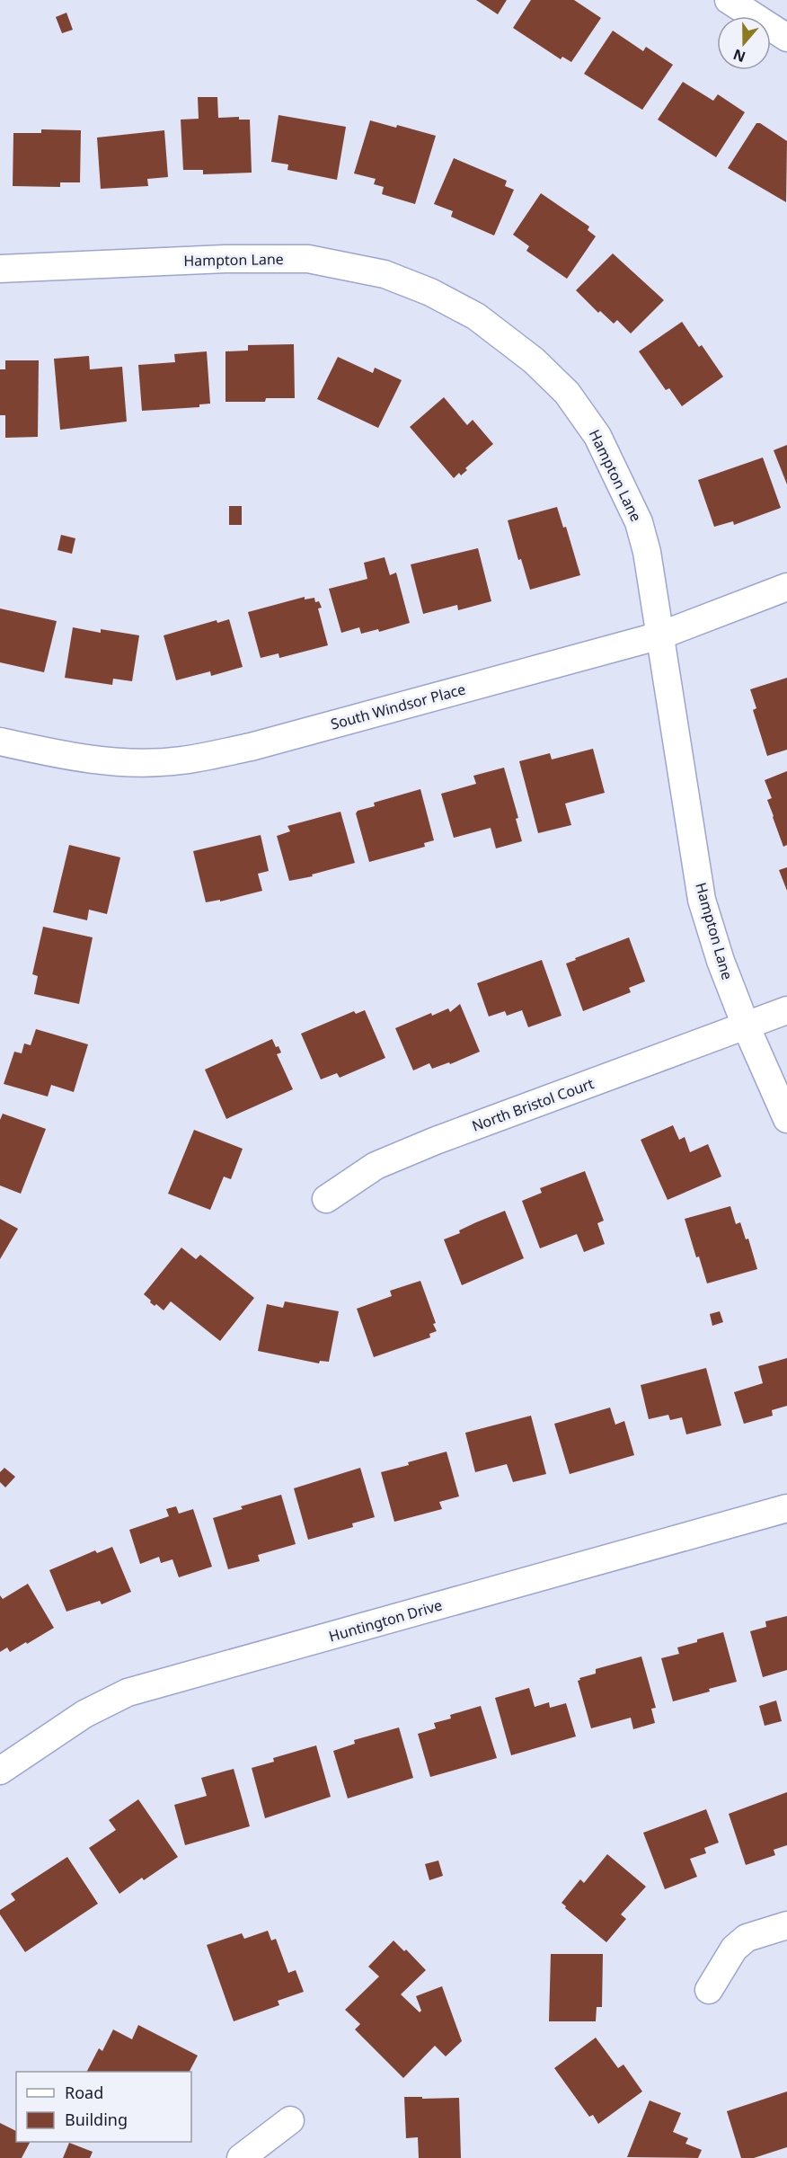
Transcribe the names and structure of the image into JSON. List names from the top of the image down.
{
  "streets": {
    "street": [
      "Hampton Lane",
      "South Windsor Place",
      "North Bristol Court",
      "Huntington Drive"
    ]
  },
  "crossings": [
    ["Hampton Lane", "South Windsor Place"],
    ["Hampton Lane", "North Bristol Court"]
  ],
  "legend": ["Road", "Building"],
  "north": "bottom"
}
